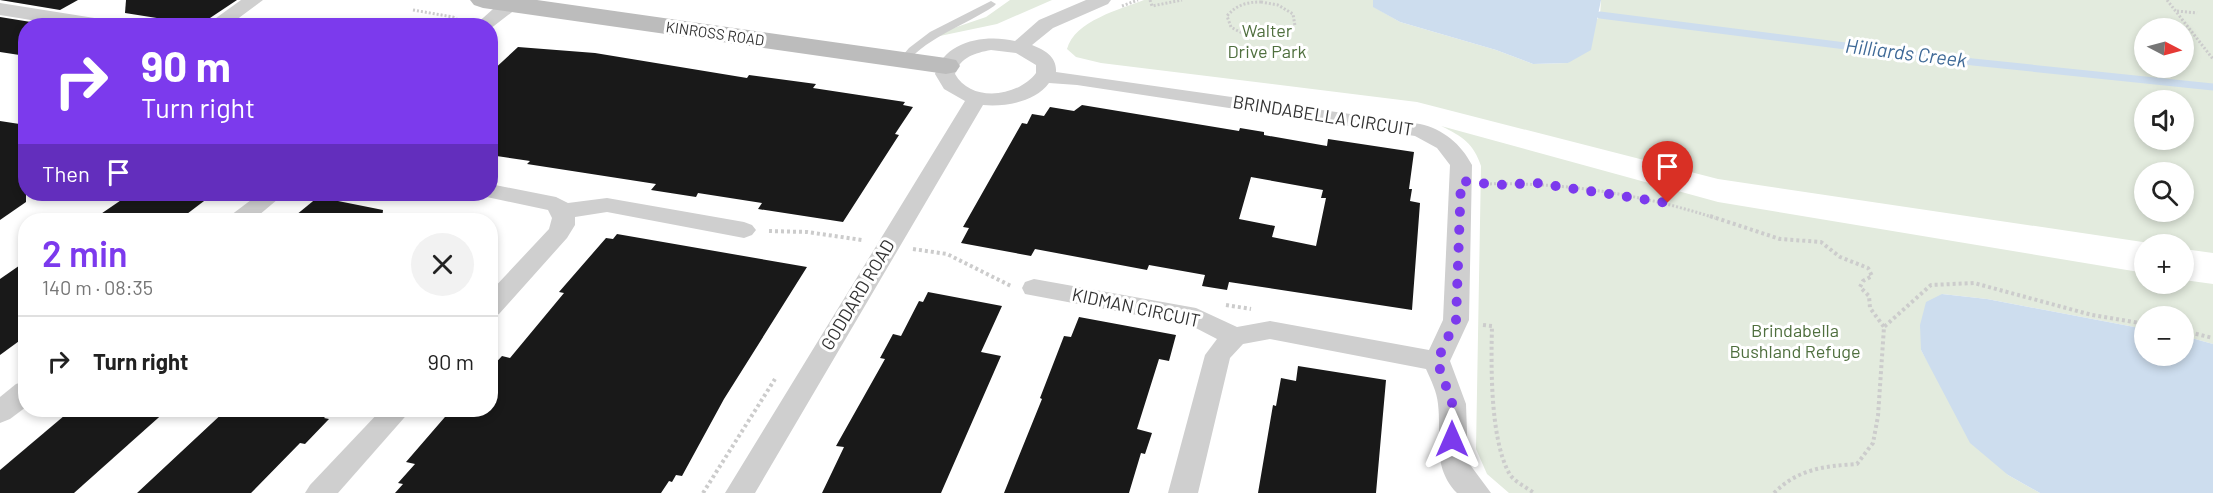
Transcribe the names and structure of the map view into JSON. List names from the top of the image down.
{
  "streets": {
    "street": [
      "KINROSS ROAD",
      "BRINDABELLA CIRCUIT",
      "GODDARD ROAD",
      "KIDMAN CIRCUIT"
    ]
  },
  "water": ["Hilliards Creek"],
  "parks": ["Walter Drive Park", "Brindabella Bushland Refuge"],
  "north": "right",
  "page": {
    "map_buttons": ["+", "−"],
    "turn": ["90 m", "Turn right"],
    "then": "Then",
    "heading": ["2 min", "140 m · 08:35"],
    "list": [
      {
        "name": "Turn right",
        "value": "90 m"
      }
    ]
  }
}
